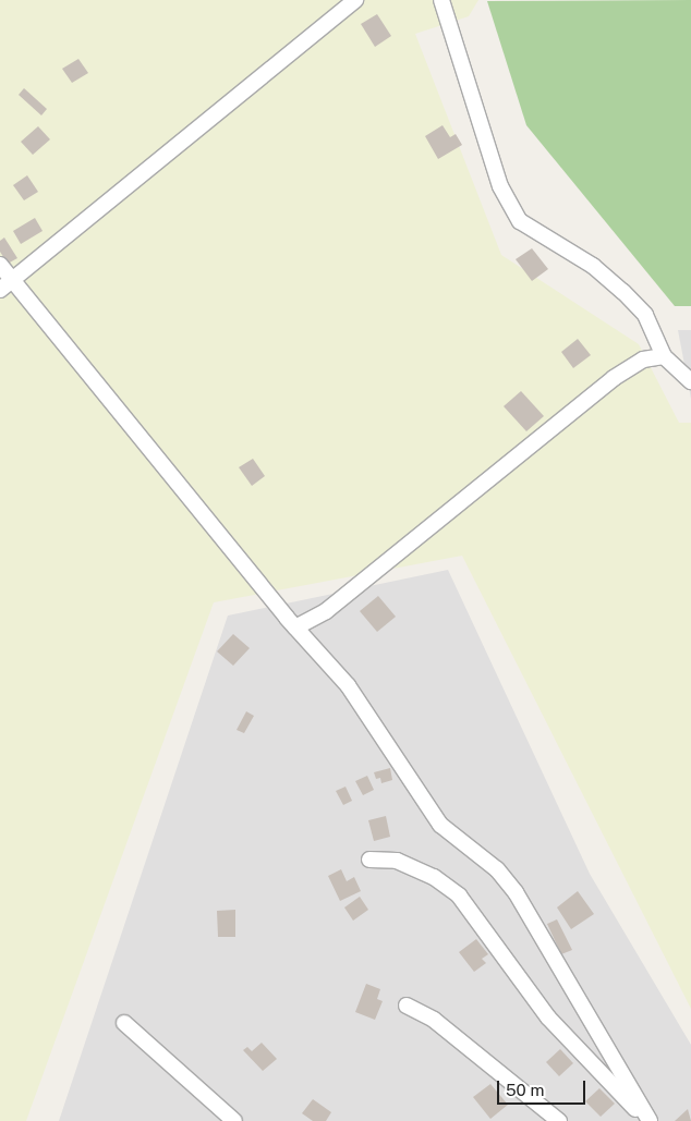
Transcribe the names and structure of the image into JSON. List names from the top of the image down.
{
  "scale_bar": "50 m"
}
